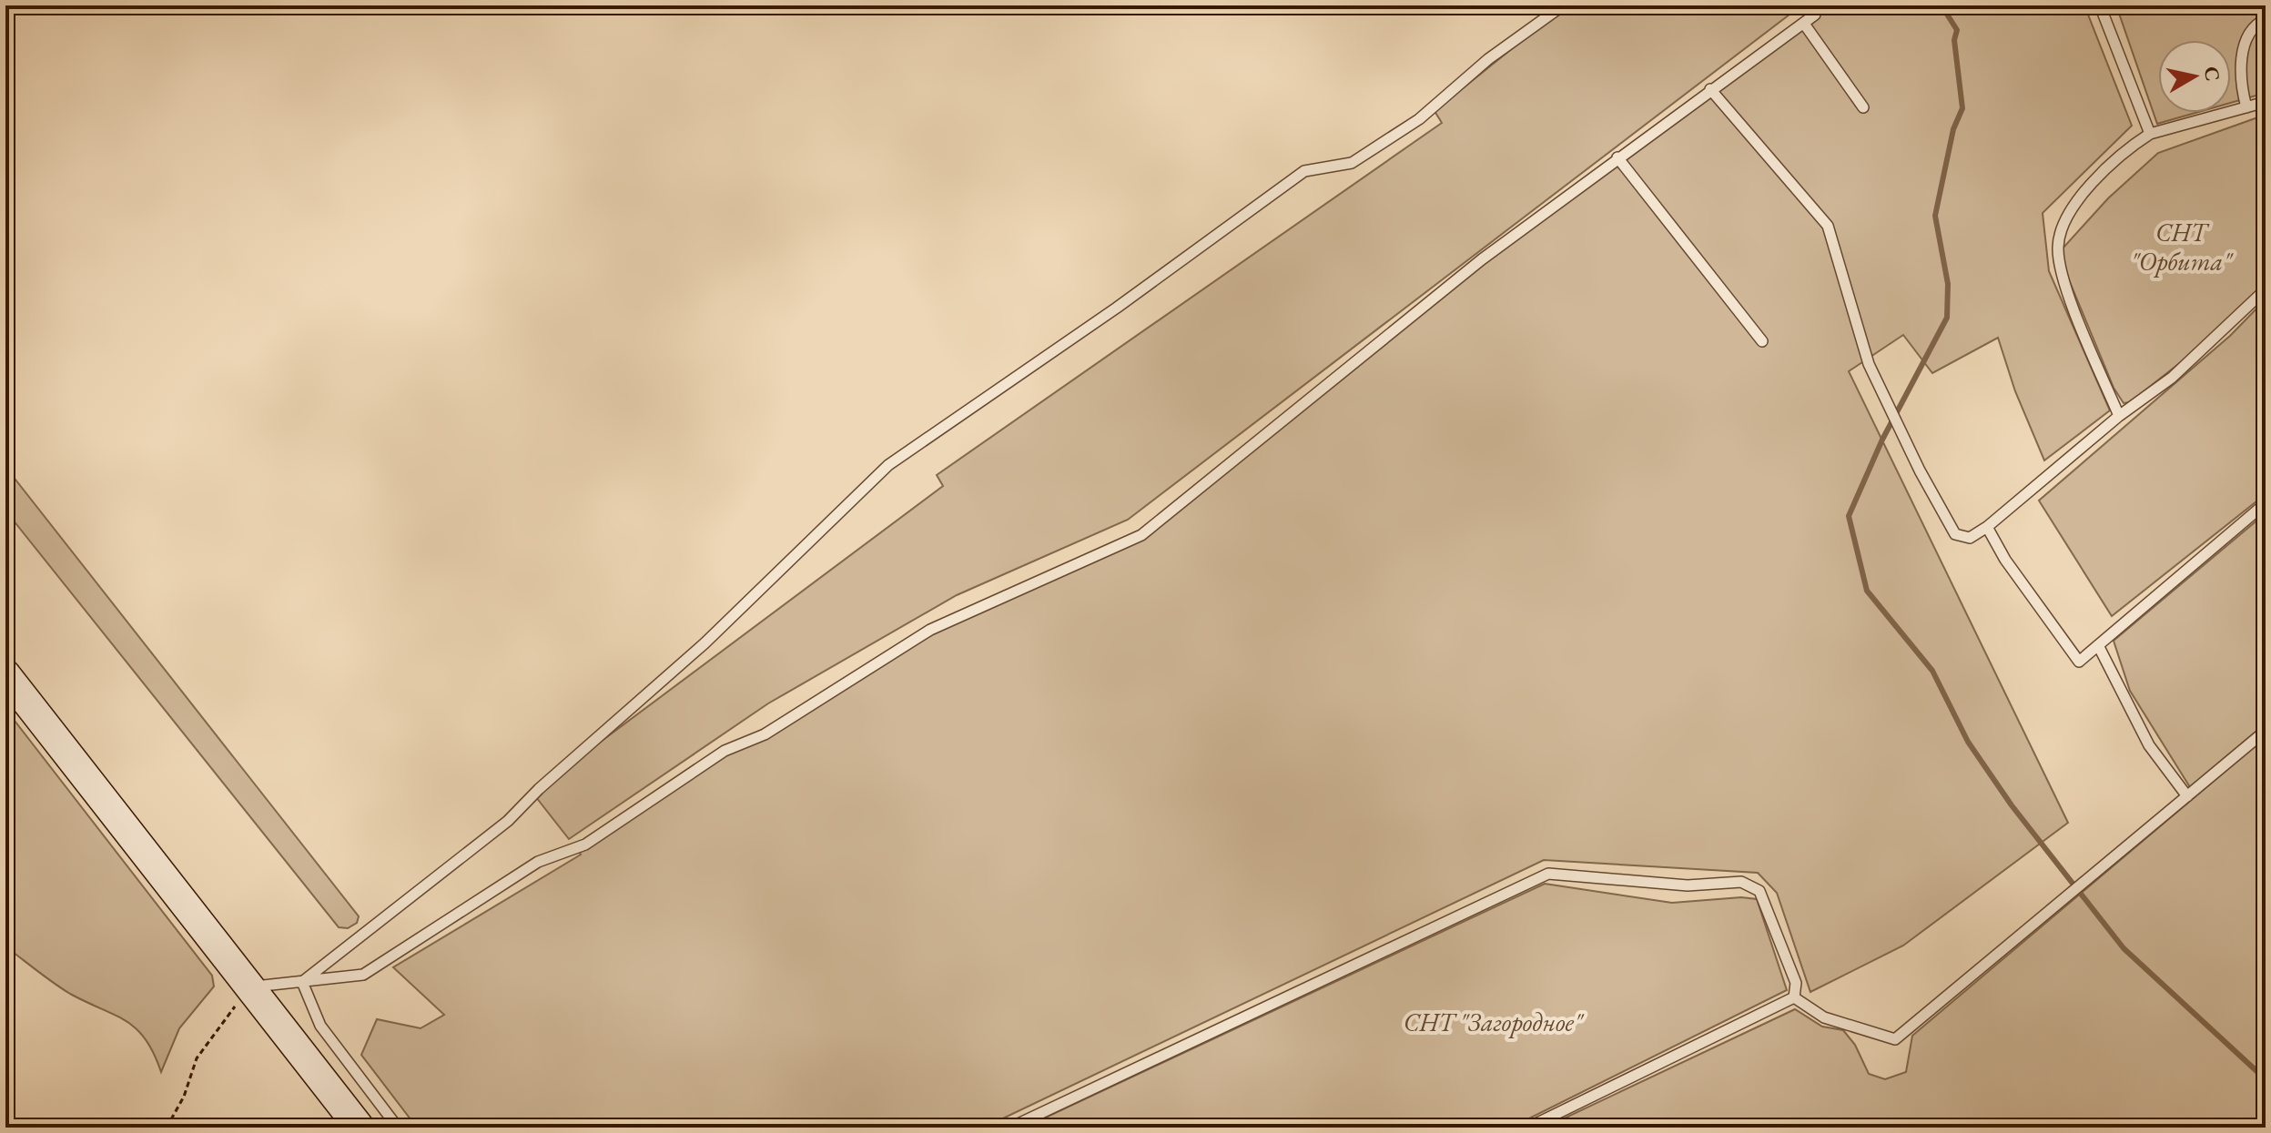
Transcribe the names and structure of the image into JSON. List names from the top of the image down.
{
  "parks": ["CНТ \"Орбита\"", "СНТ \"Загородное\""],
  "north": "right"
}
